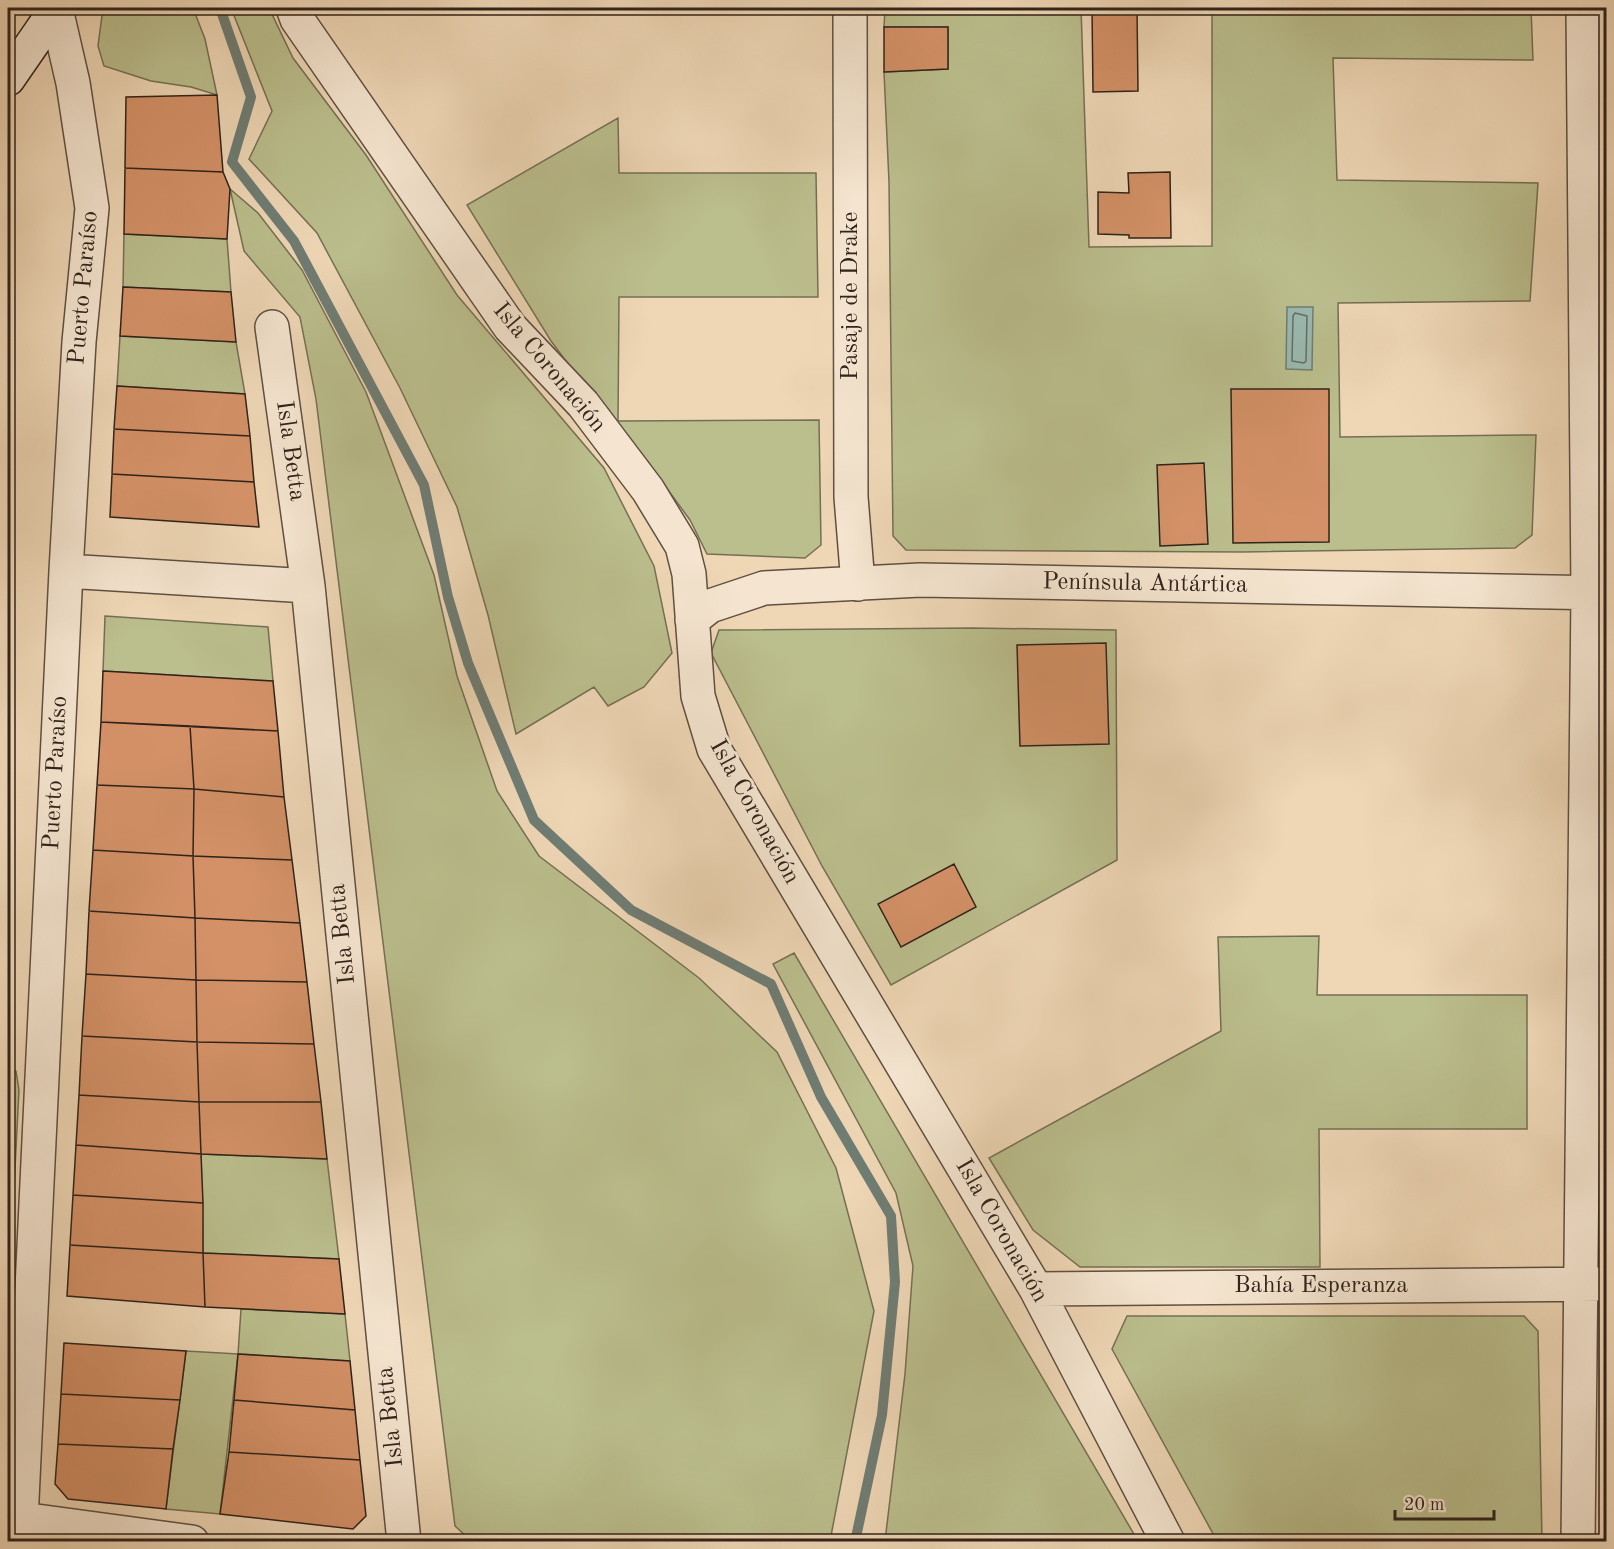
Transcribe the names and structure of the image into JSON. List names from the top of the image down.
{
  "streets": {
    "street": [
      "Puerto Paraíso",
      "Pasaje de Drake",
      "Isla Coronación",
      "Isla Betta",
      "Península Antártica",
      "Bahía Esperanza"
    ]
  },
  "crossings": [
    ["Pasaje de Drake", "Península Antártica"],
    ["Isla Coronación", "Península Antártica"],
    ["Isla Coronación", "Bahía Esperanza"]
  ],
  "scale_bar": "20 m"
}
